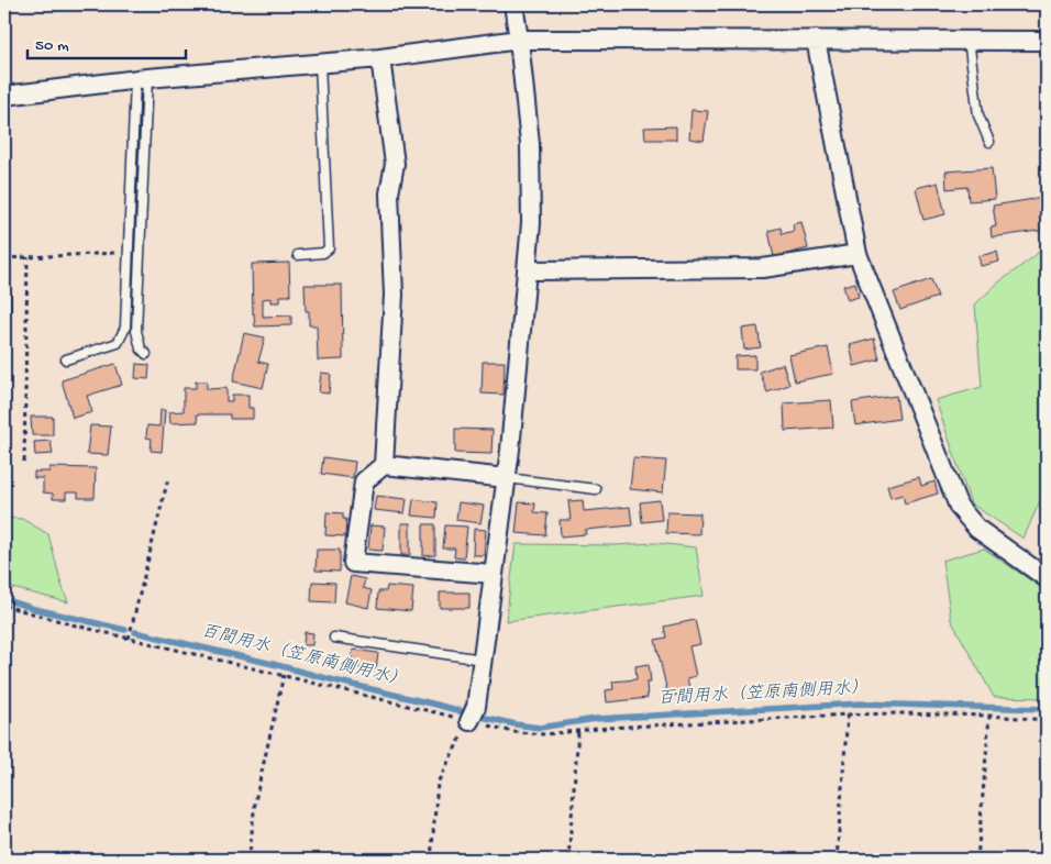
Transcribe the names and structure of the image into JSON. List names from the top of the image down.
{
  "water": ["百間用水（笠原南側用水）"],
  "scale_bar": "50 m"
}
